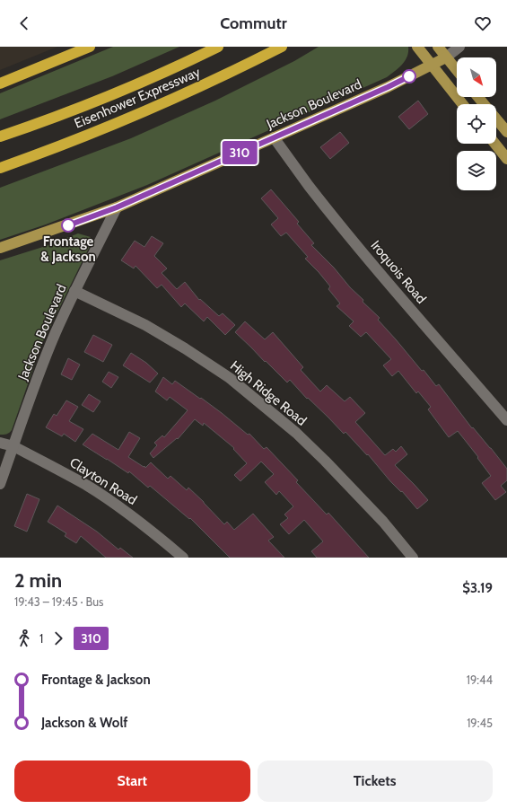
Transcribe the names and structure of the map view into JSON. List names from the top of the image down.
{
  "streets": {
    "highway": ["Eisenhower Expressway"],
    "main road": ["Jackson Boulevard"],
    "street": ["Iroquois Road", "High Ridge Road", "Clayton Road"]
  },
  "crossings": [
    ["Jackson Boulevard", "Iroquois Road"],
    ["Jackson Boulevard", "High Ridge Road"],
    ["Jackson Boulevard", "Clayton Road"]
  ],
  "places": ["Frontage & Jackson"],
  "lines": ["bus line 310"],
  "north": "bottom right",
  "page": {
    "header": "Commutr",
    "on_map": "310",
    "heading": ["2 min", "19:43 – 19:45 · Bus", "$3.19"],
    "legs": ["1", "310"],
    "list": [
      {
        "name": "Frontage & Jackson",
        "value": "19:44"
      },
      {
        "name": "Jackson & Wolf",
        "value": "19:45"
      }
    ],
    "buttons": ["Start", "Tickets"]
  }
}
